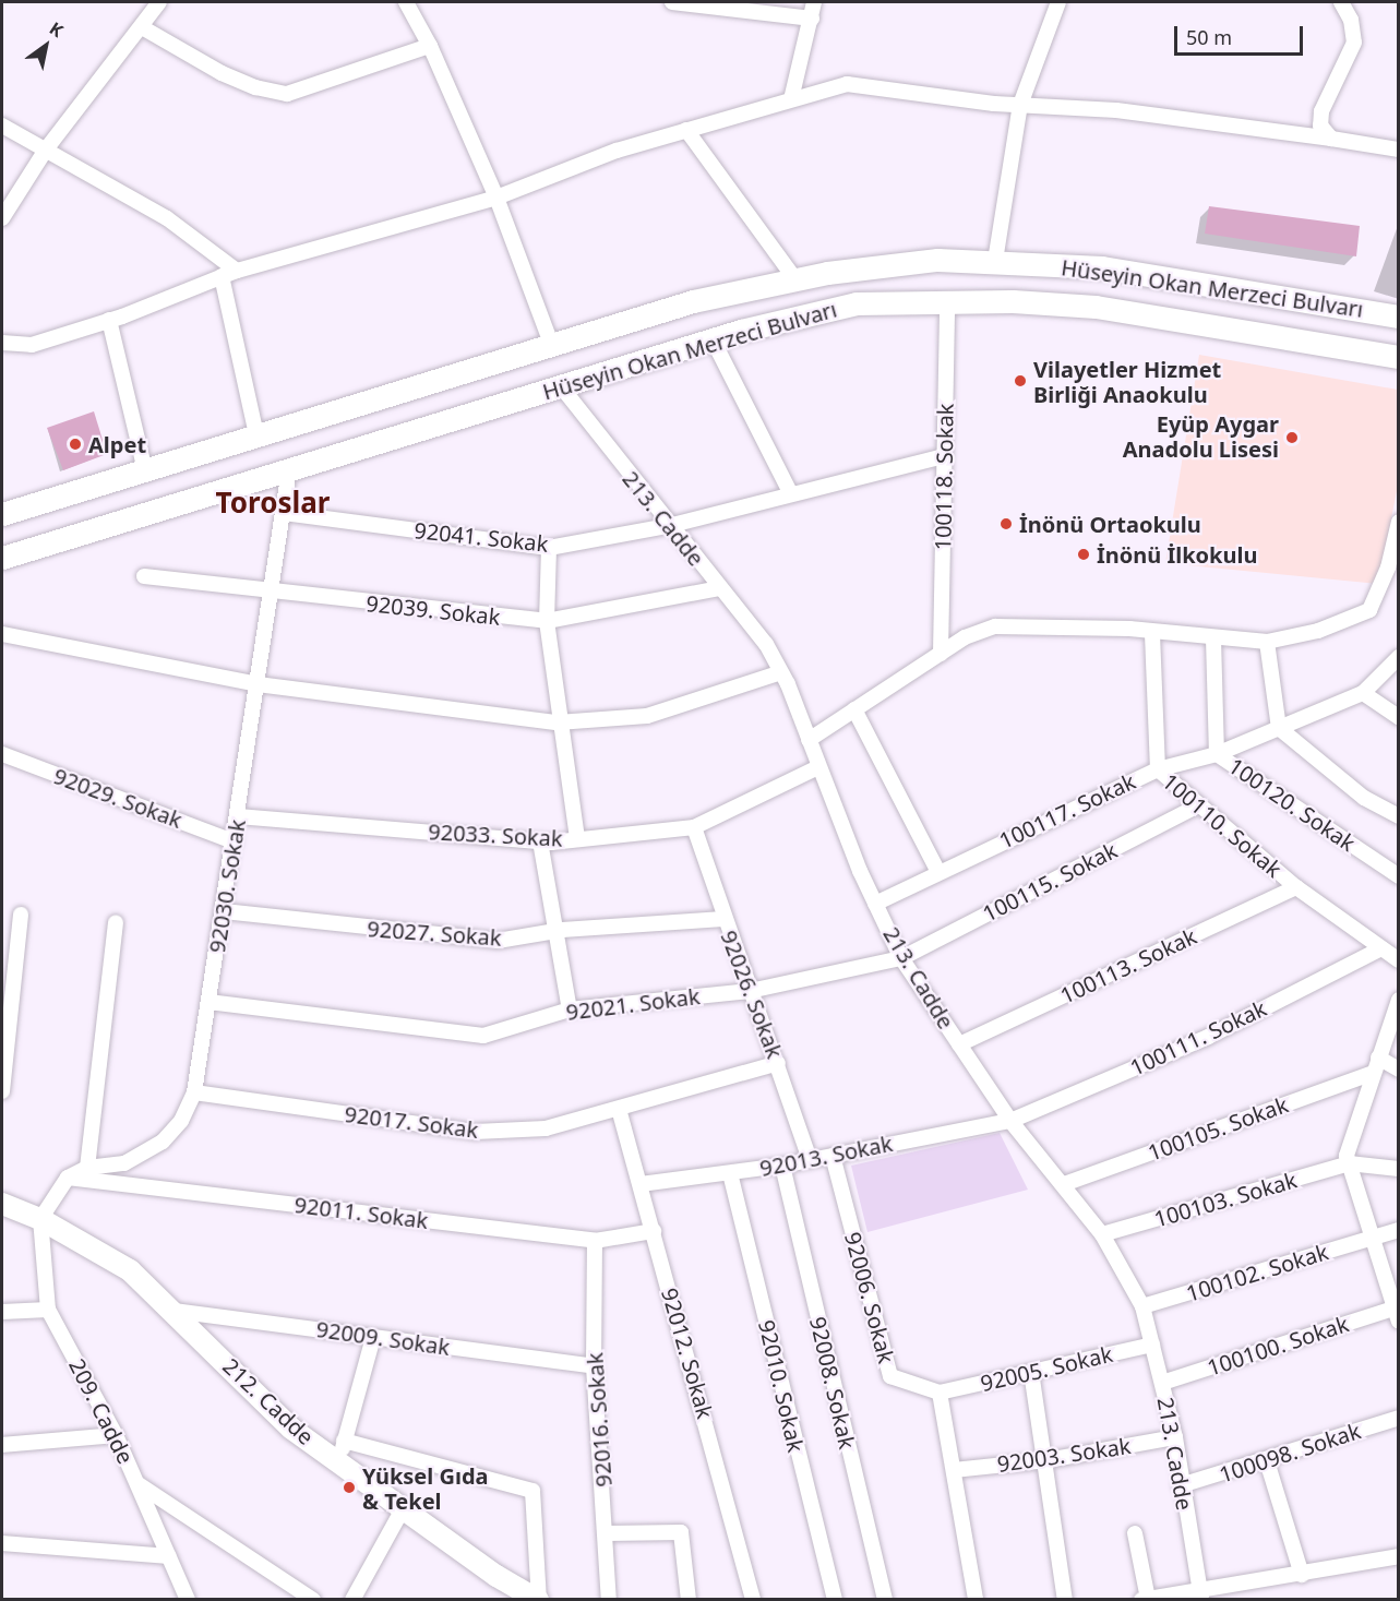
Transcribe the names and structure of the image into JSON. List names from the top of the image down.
{
  "streets": {
    "main road": ["Hüseyin Okan Merzeci Bulvarı"],
    "street": [
      "100118. Sokak",
      "213. Cadde",
      "92041. Sokak",
      "92039. Sokak",
      "92029. Sokak",
      "100120. Sokak",
      "100117. Sokak",
      "100110. Sokak",
      "92033. Sokak",
      "100115. Sokak",
      "92030. Sokak",
      "92027. Sokak",
      "100113. Sokak",
      "92026. Sokak",
      "92021. Sokak",
      "100111. Sokak",
      "92017. Sokak",
      "100105. Sokak",
      "92013. Sokak",
      "100103. Sokak",
      "92011. Sokak",
      "100102. Sokak",
      "92006. Sokak",
      "92009. Sokak",
      "100100. Sokak",
      "92012. Sokak",
      "92005. Sokak",
      "92008. Sokak",
      "92010. Sokak",
      "212. Cadde",
      "209. Cadde",
      "92016. Sokak",
      "100098. Sokak",
      "92003. Sokak"
    ]
  },
  "crossings": [
    ["Hüseyin Okan Merzeci Bulvarı", "100118. Sokak"],
    ["Hüseyin Okan Merzeci Bulvarı", "213. Cadde"],
    ["Hüseyin Okan Merzeci Bulvarı", "92030. Sokak"],
    ["100118. Sokak", "92041. Sokak"],
    ["213. Cadde", "92041. Sokak"],
    ["213. Cadde", "92039. Sokak"],
    ["213. Cadde", "100117. Sokak"],
    ["213. Cadde", "92033. Sokak"],
    ["213. Cadde", "100115. Sokak"],
    ["213. Cadde", "100113. Sokak"],
    ["213. Cadde", "92021. Sokak"],
    ["213. Cadde", "100111. Sokak"],
    ["213. Cadde", "100105. Sokak"],
    ["213. Cadde", "92013. Sokak"],
    ["213. Cadde", "100103. Sokak"],
    ["213. Cadde", "100102. Sokak"],
    ["213. Cadde", "100100. Sokak"],
    ["213. Cadde", "92005. Sokak"],
    ["213. Cadde", "100098. Sokak"],
    ["213. Cadde", "92003. Sokak"],
    ["92041. Sokak", "92030. Sokak"],
    ["92039. Sokak", "92030. Sokak"],
    ["92029. Sokak", "92030. Sokak"],
    ["100120. Sokak", "100117. Sokak"],
    ["100117. Sokak", "100110. Sokak"],
    ["100110. Sokak", "100115. Sokak"],
    ["100110. Sokak", "100113. Sokak"],
    ["100110. Sokak", "100111. Sokak"],
    ["92033. Sokak", "92030. Sokak"],
    ["92033. Sokak", "92026. Sokak"],
    ["100115. Sokak", "92021. Sokak"],
    ["92030. Sokak", "92027. Sokak"],
    ["92030. Sokak", "92021. Sokak"],
    ["92030. Sokak", "92017. Sokak"],
    ["92030. Sokak", "92011. Sokak"],
    ["92027. Sokak", "92026. Sokak"],
    ["92026. Sokak", "92021. Sokak"],
    ["92026. Sokak", "92017. Sokak"],
    ["92026. Sokak", "92013. Sokak"],
    ["100111. Sokak", "92013. Sokak"],
    ["92017. Sokak", "92012. Sokak"],
    ["92013. Sokak", "92006. Sokak"],
    ["92013. Sokak", "92012. Sokak"],
    ["92013. Sokak", "92008. Sokak"],
    ["92013. Sokak", "92010. Sokak"],
    ["92011. Sokak", "92012. Sokak"],
    ["92011. Sokak", "92016. Sokak"],
    ["92006. Sokak", "92005. Sokak"],
    ["92009. Sokak", "212. Cadde"],
    ["92009. Sokak", "92016. Sokak"],
    ["212. Cadde", "209. Cadde"]
  ],
  "districts": ["Toroslar"],
  "places": [
    "Vilayetler Hizmet Birliği Anaokulu",
    "Eyüp Aygar Anadolu Lisesi",
    "Alpet",
    "İnönü Ortaokulu",
    "İnönü İlkokulu",
    "Yüksel Gıda & Tekel"
  ],
  "scale_bar": "50 m",
  "north": "top right"
}
